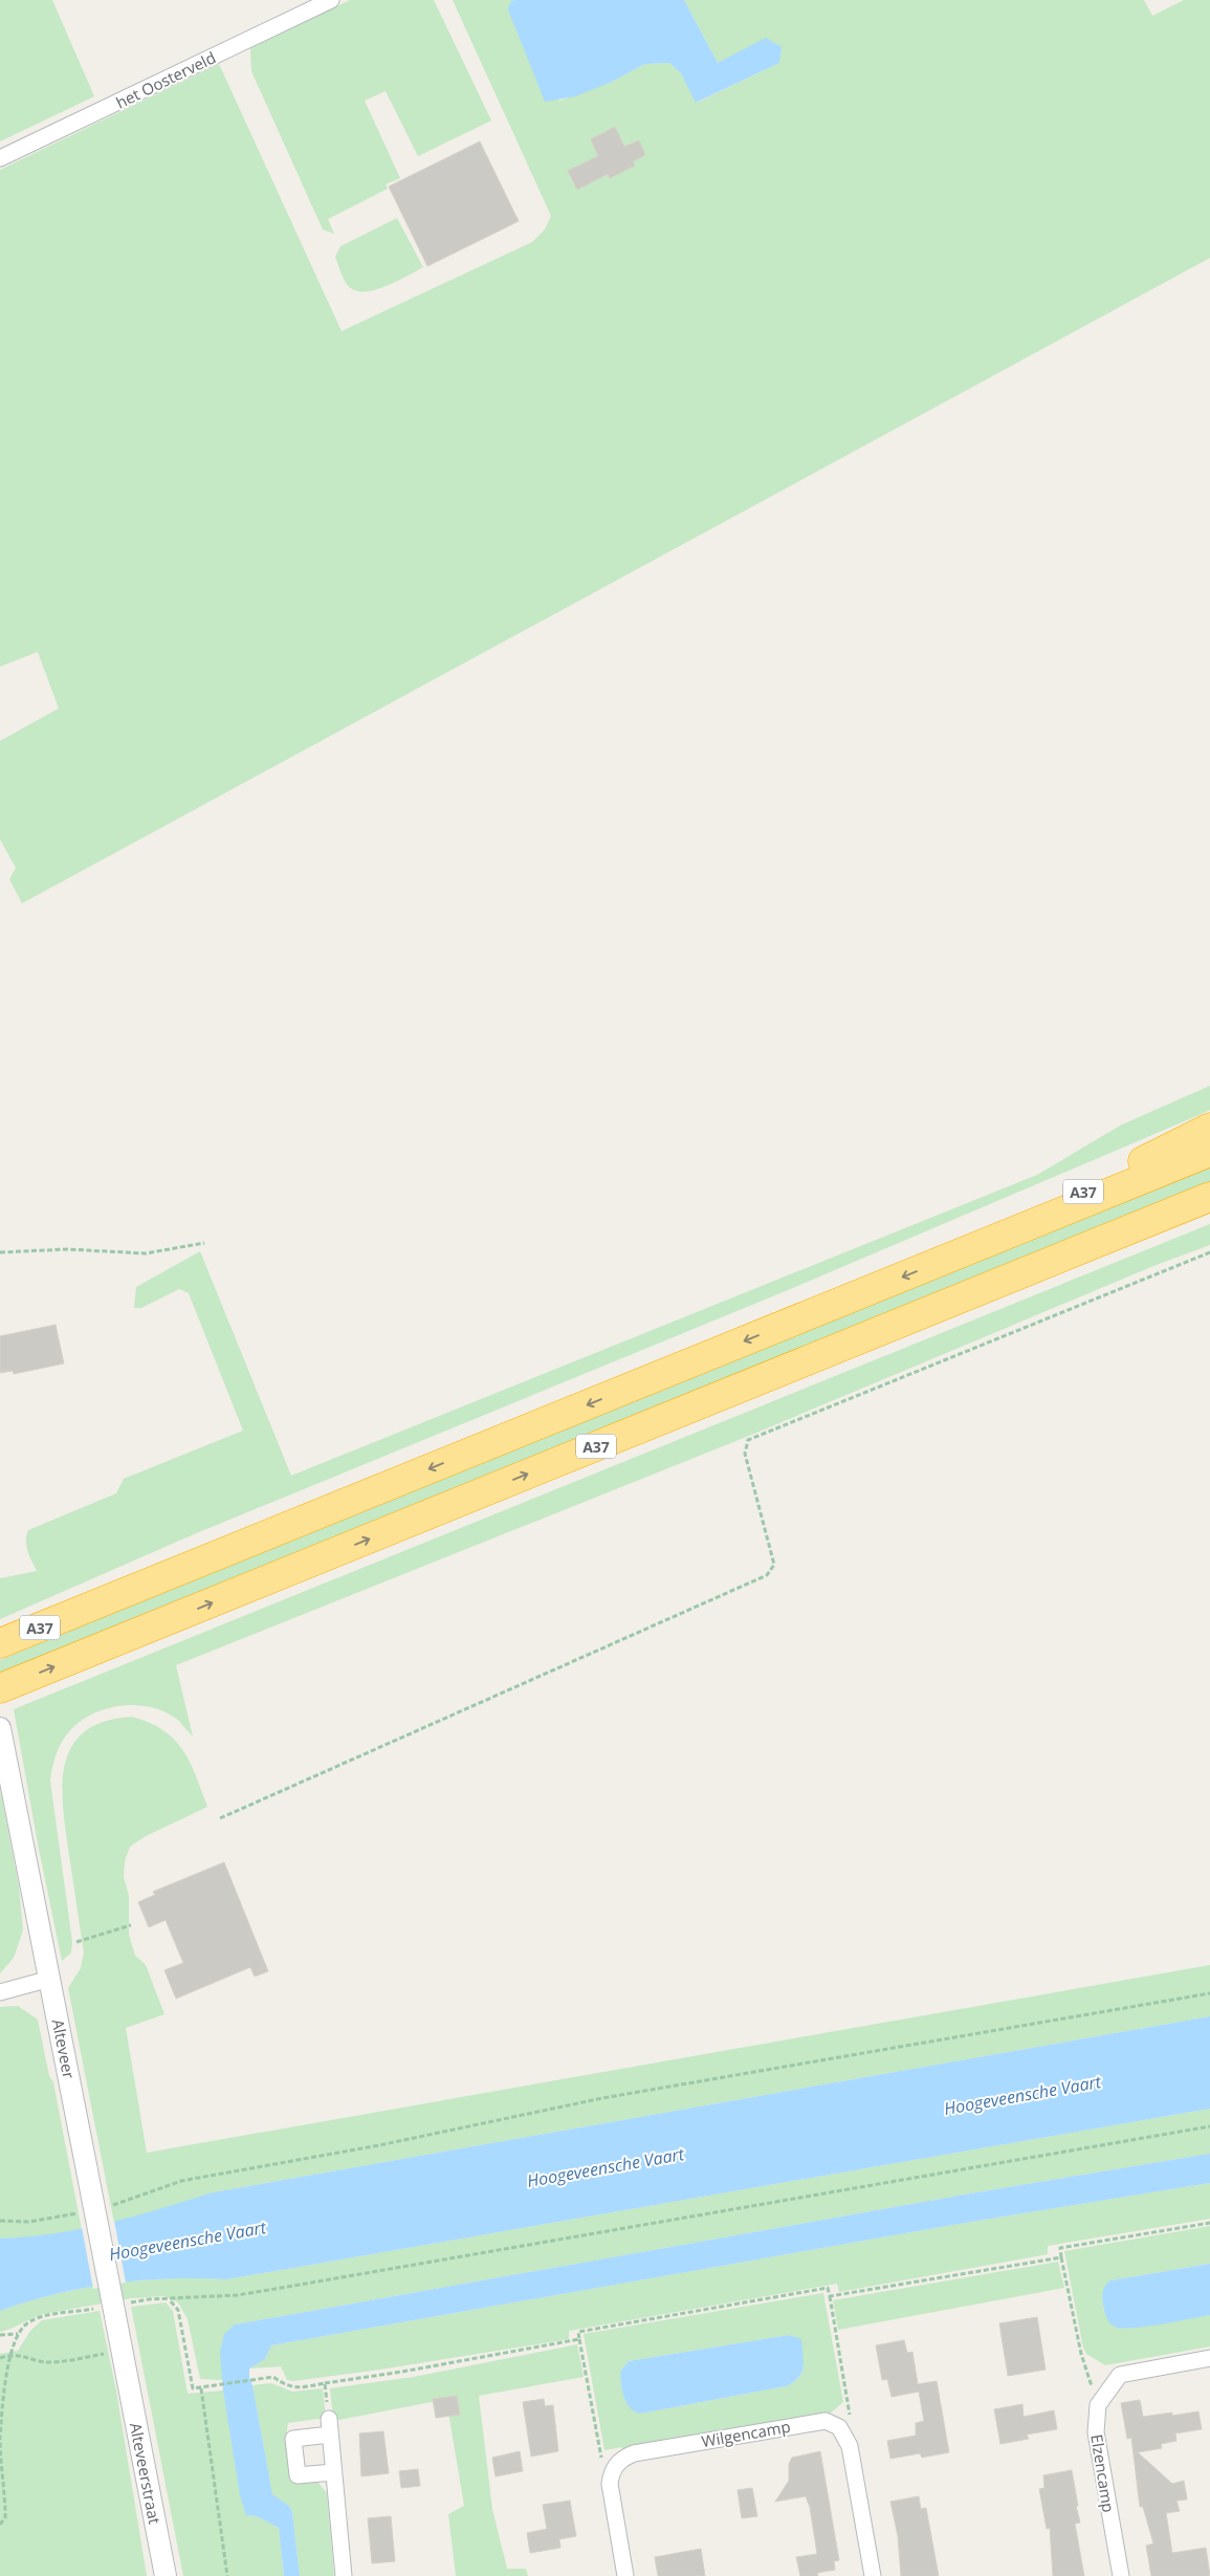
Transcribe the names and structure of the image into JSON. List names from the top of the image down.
{
  "streets": {
    "highway": ["A37"],
    "street": [
      "het Oosterveld",
      "Alteveer",
      "Wilgencamp",
      "Alteveerstraat",
      "Elzencamp"
    ]
  },
  "crossings": [
    ["Alteveer", "Alteveerstraat"]
  ],
  "water": ["Hoogeveensche Vaart"]
}
